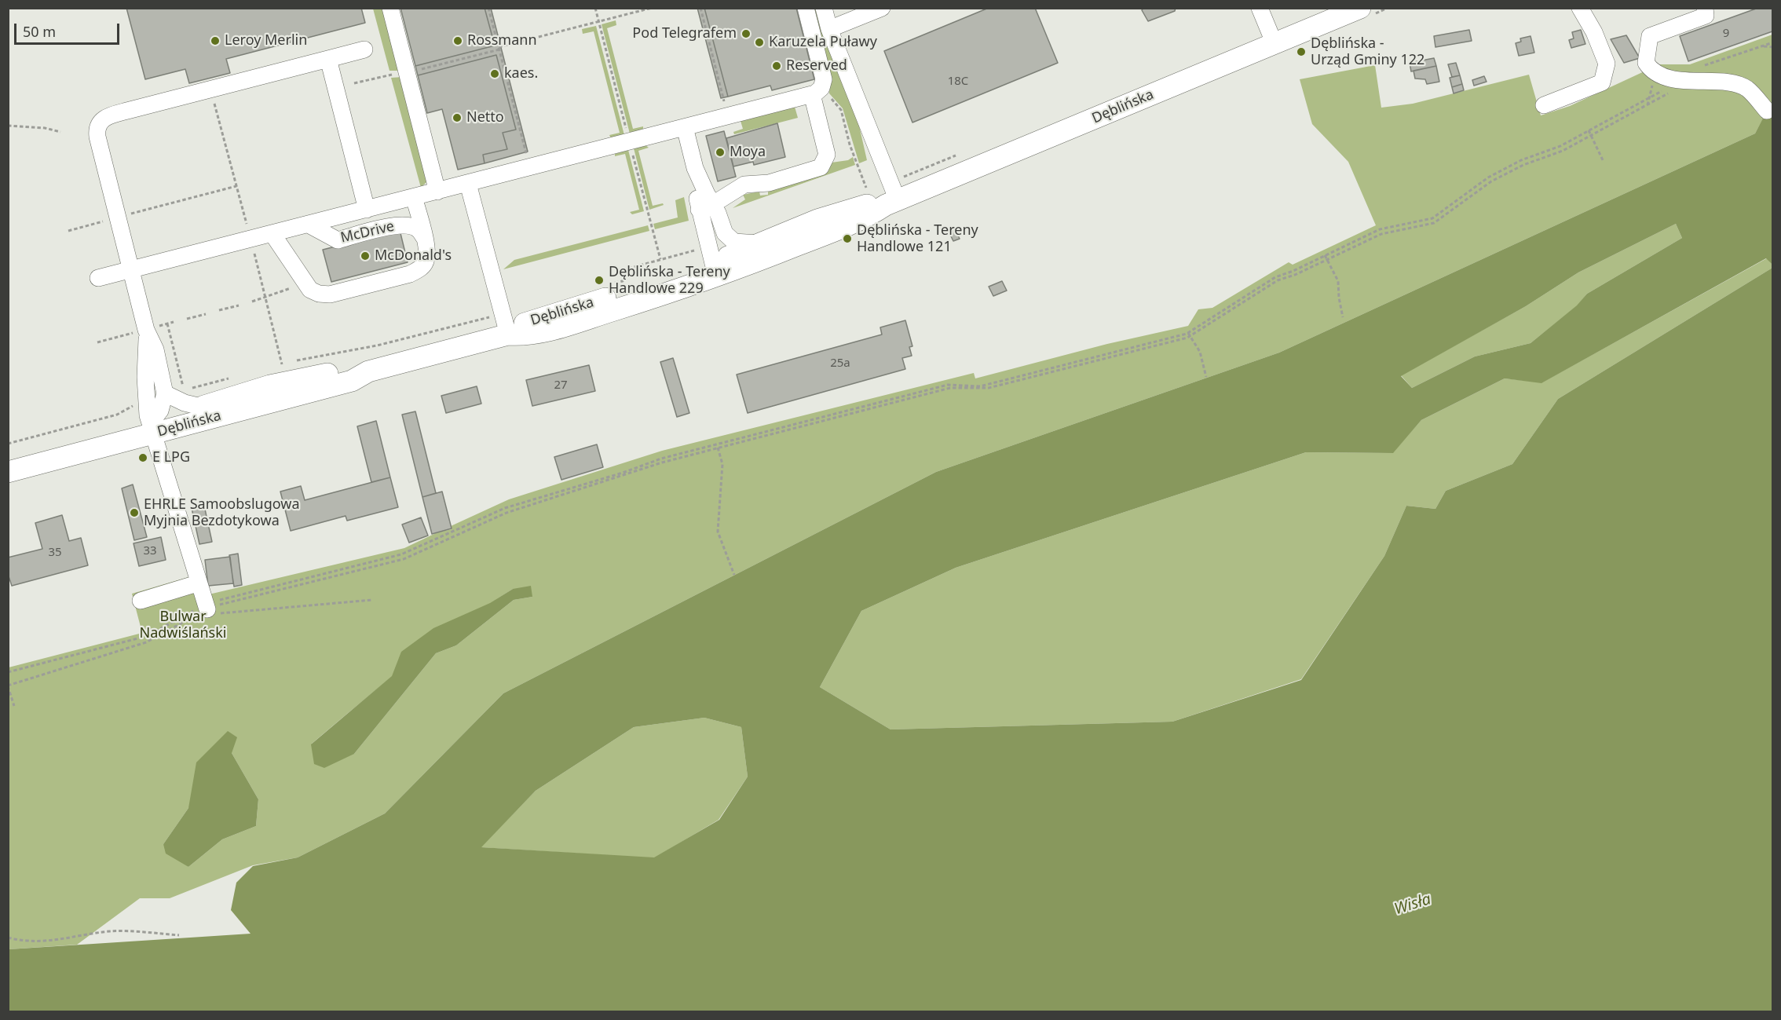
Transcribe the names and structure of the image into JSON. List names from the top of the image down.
{
  "streets": {
    "main road": ["Dęblińska"],
    "lane": ["McDrive"]
  },
  "water": ["Wisła"],
  "parks": ["Bulwar Nadwiślański"],
  "places": [
    "Pod Telegrafem",
    "Leroy Merlin",
    "Rossmann",
    "Karuzela Puławy",
    "Dęblińska - Urząd Gminy 122",
    "Reserved",
    "kaes.",
    "Netto",
    "Moya",
    "Dęblińska - Tereny Handlowe 121",
    "McDonald's",
    "Dęblińska - Tereny Handlowe 229",
    "E LPG",
    "EHRLE Samoobslugowa Myjnia Bezdotykowa"
  ],
  "house_numbers": [
    "9",
    "18C",
    "25a",
    "27",
    "33",
    "35"
  ],
  "scale_bar": "50 m"
}
